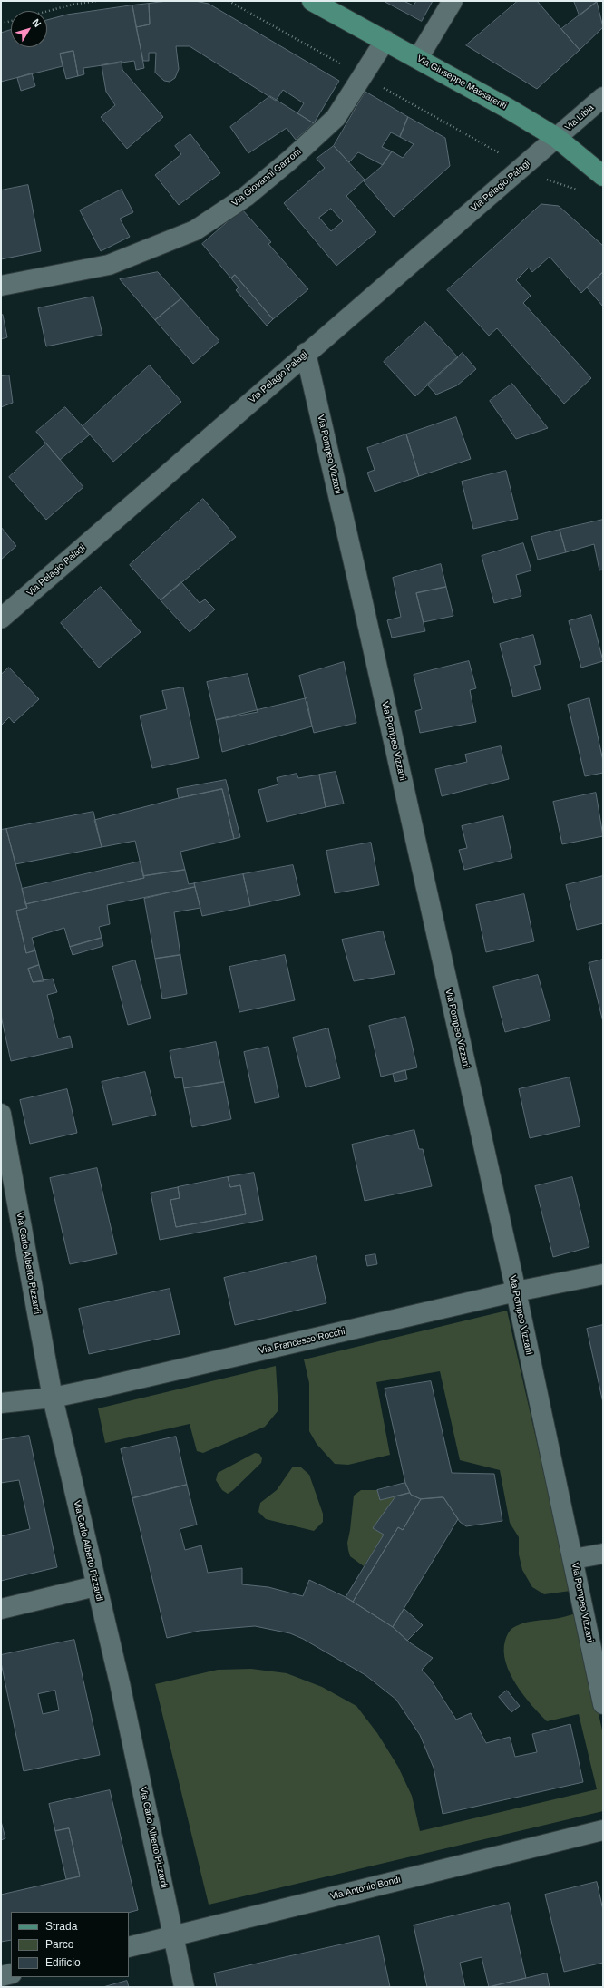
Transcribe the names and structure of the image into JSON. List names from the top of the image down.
{
  "streets": {
    "main road": ["Via Giuseppe Massarenti"],
    "street": [
      "Via Libia",
      "Via Giovanni Garzoni",
      "Via Pelagio Palagi",
      "Via Pompeo Vizzani",
      "Via Carlo Alberto Pizzardi",
      "Via Francesco Rocchi",
      "Via Antonio Bondi"
    ]
  },
  "crossings": [
    ["Via Giuseppe Massarenti", "Via Libia"],
    ["Via Giuseppe Massarenti", "Via Giovanni Garzoni"],
    ["Via Giuseppe Massarenti", "Via Pelagio Palagi"],
    ["Via Libia", "Via Pelagio Palagi"],
    ["Via Pelagio Palagi", "Via Pompeo Vizzani"],
    ["Via Pompeo Vizzani", "Via Francesco Rocchi"],
    ["Via Carlo Alberto Pizzardi", "Via Francesco Rocchi"],
    ["Via Carlo Alberto Pizzardi", "Via Antonio Bondi"]
  ],
  "legend": ["Strada", "Parco", "Edificio"],
  "north": "top right"
}
